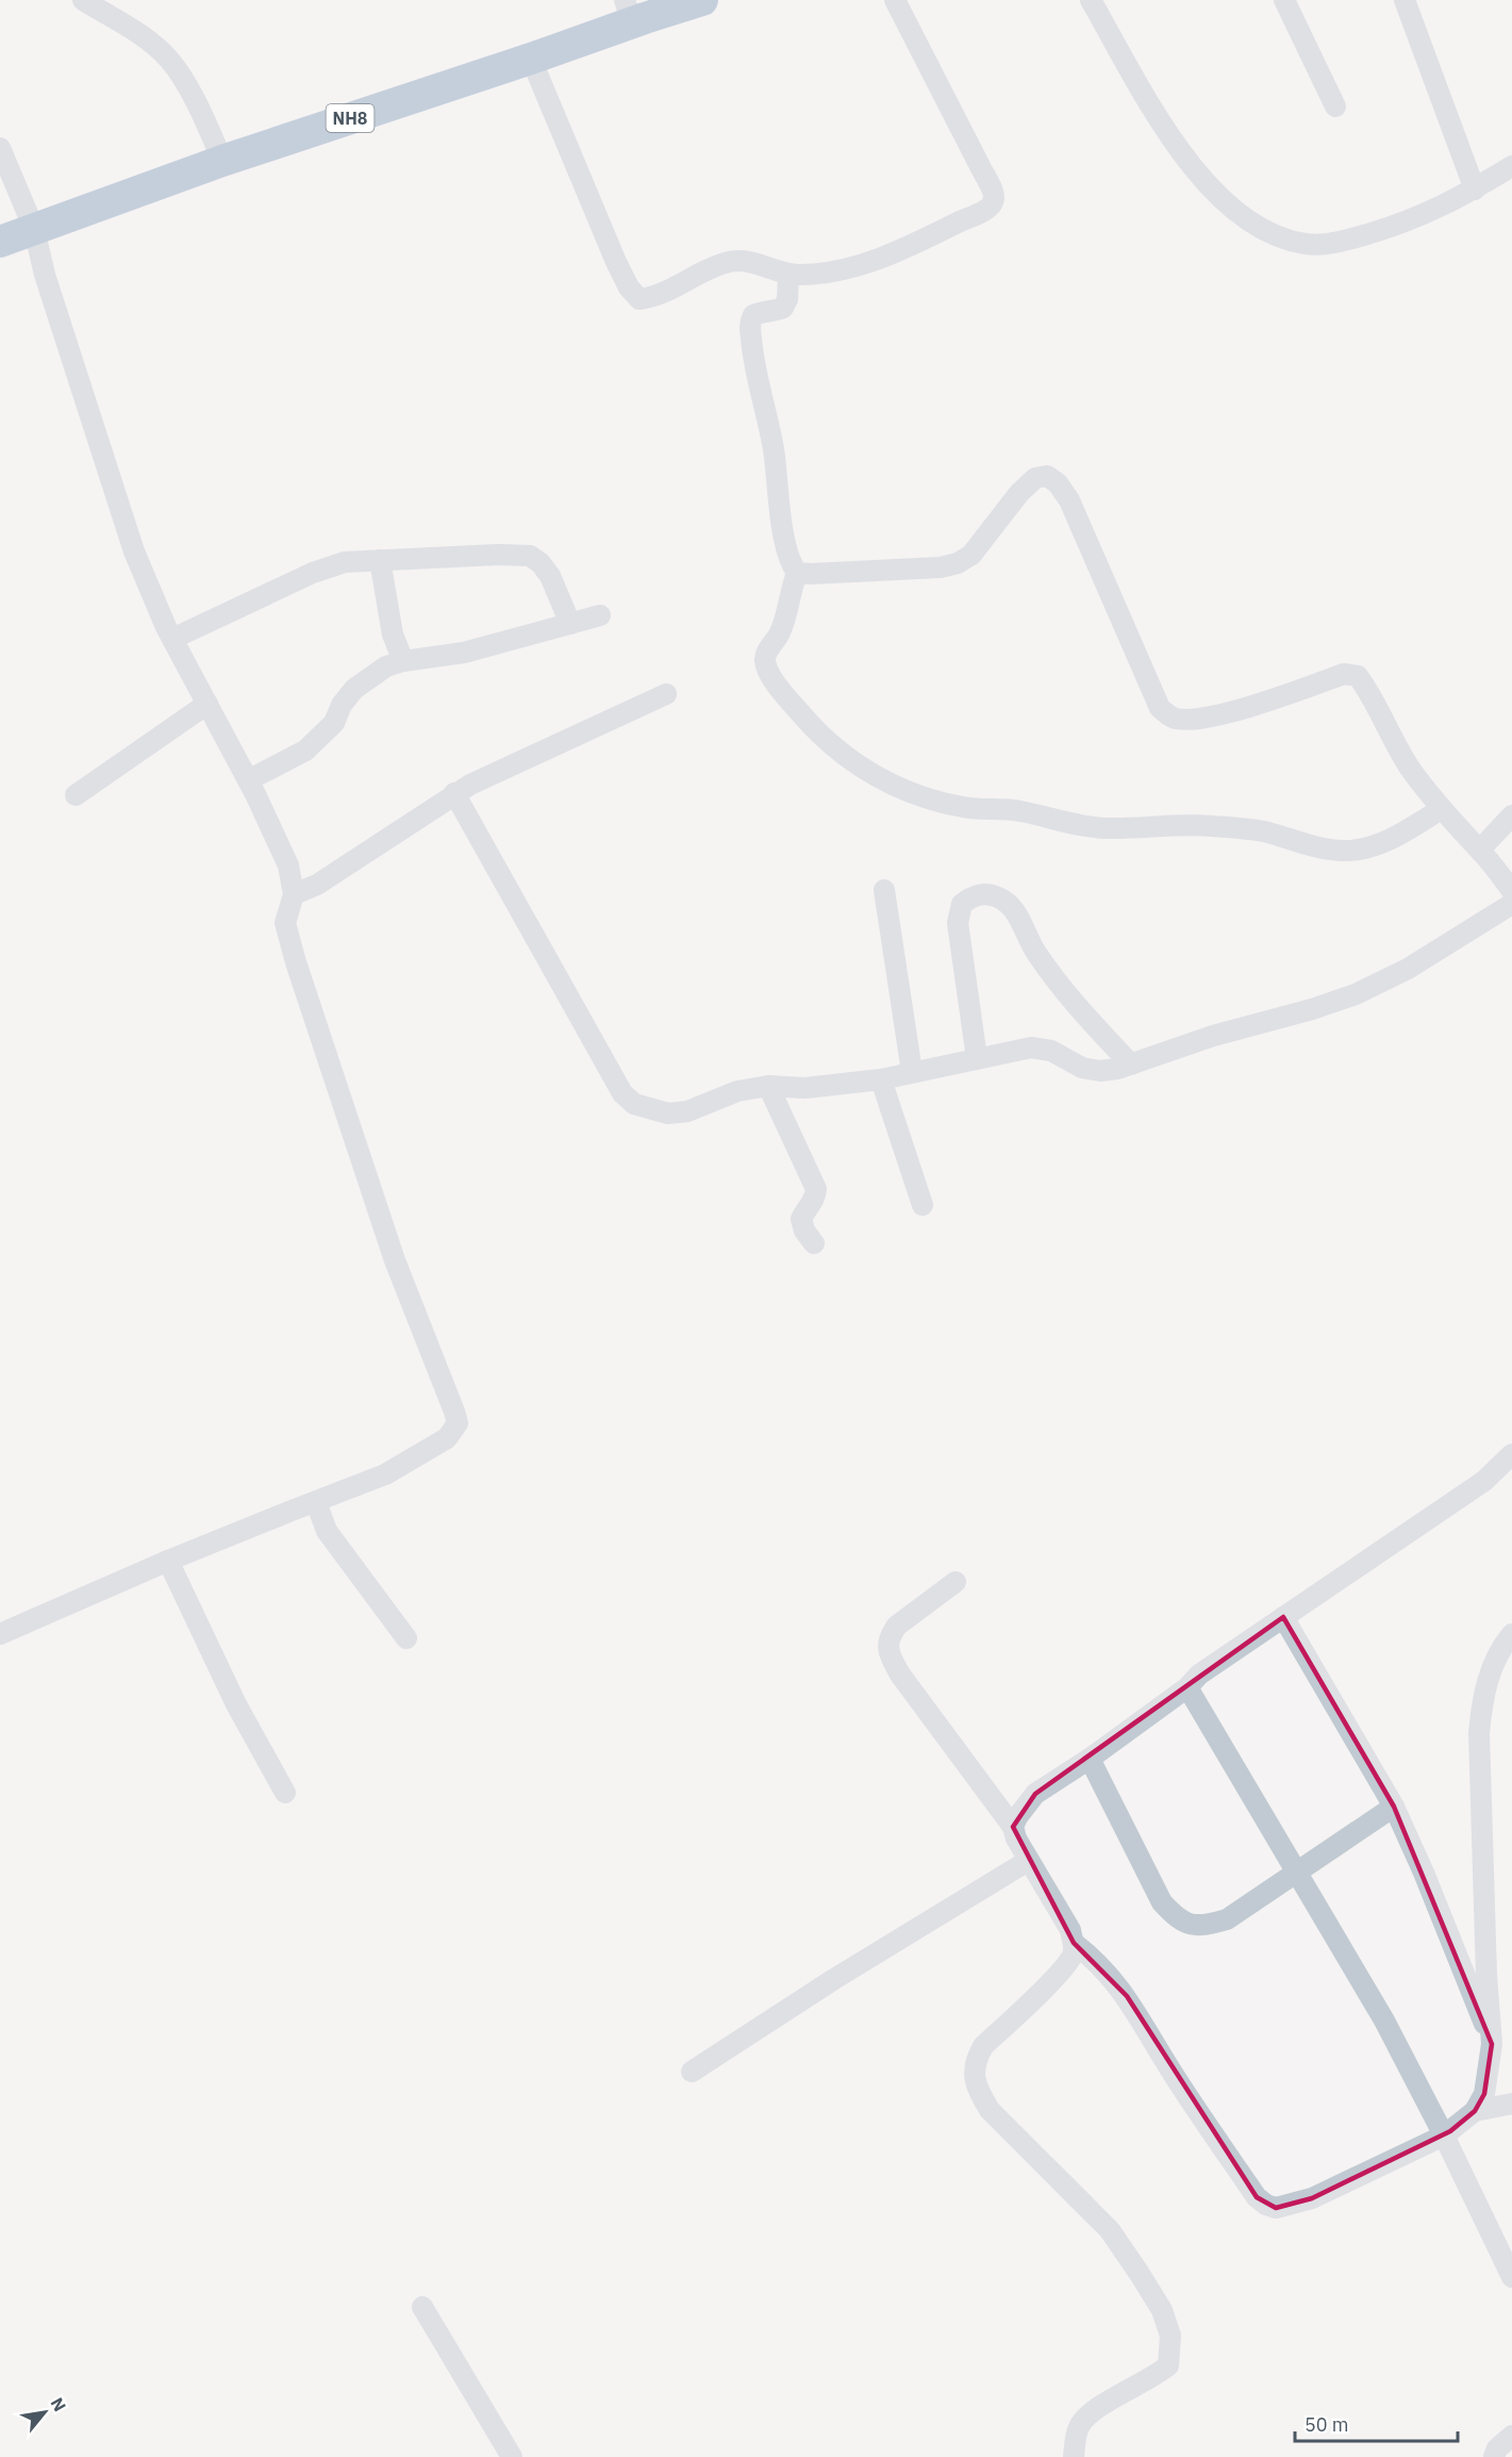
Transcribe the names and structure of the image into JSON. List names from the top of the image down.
{
  "streets": {
    "highway": ["NH8"]
  },
  "scale_bar": "50 m",
  "north": "top right"
}
